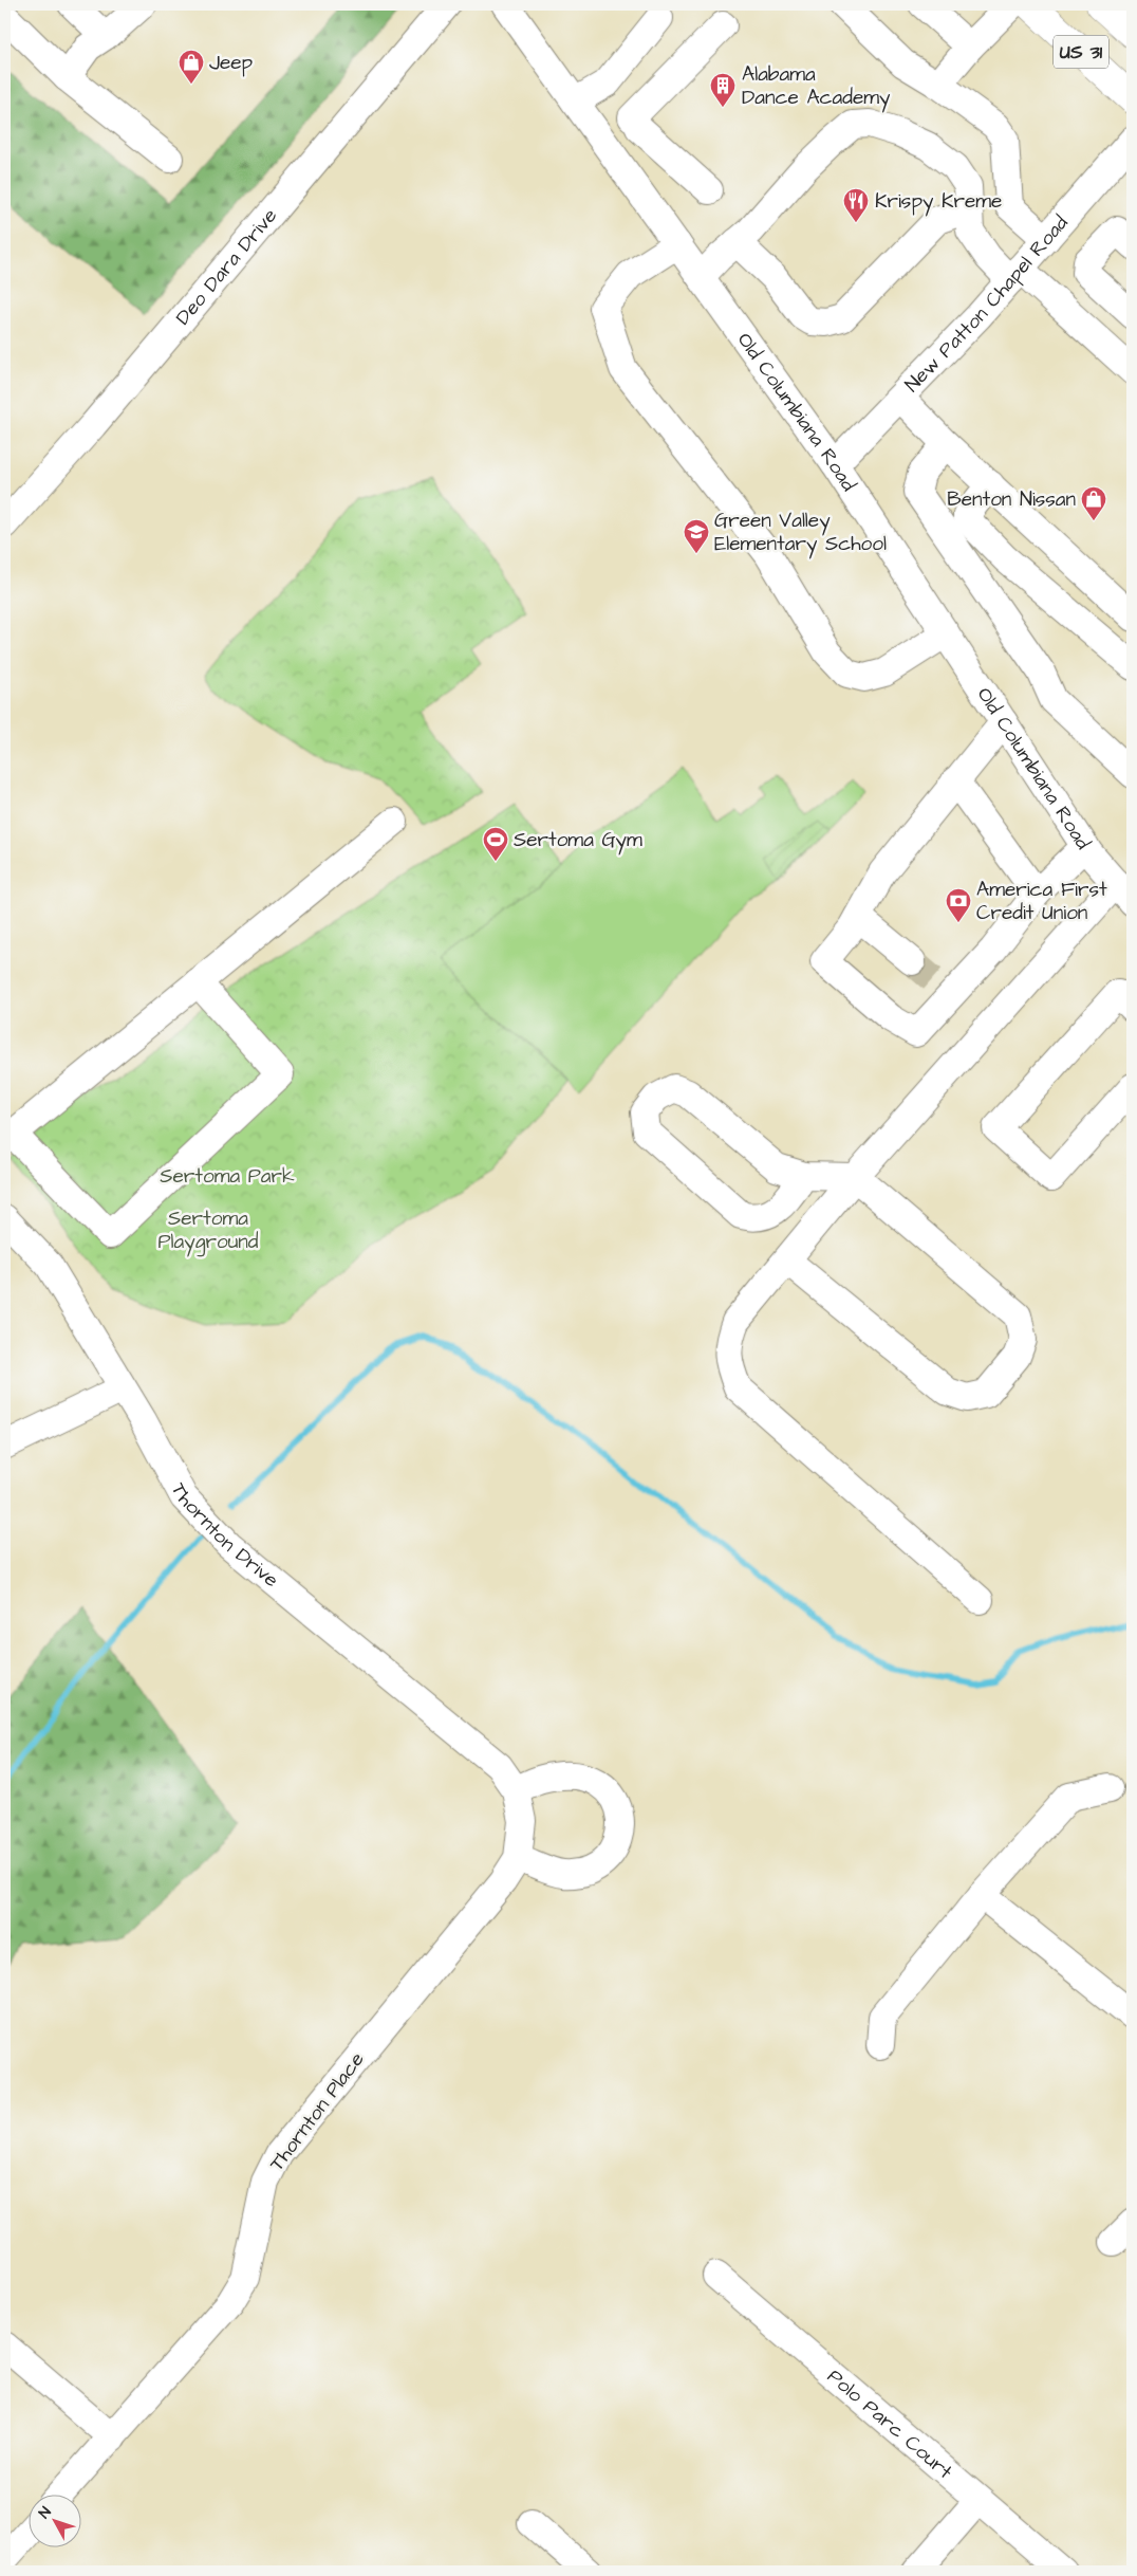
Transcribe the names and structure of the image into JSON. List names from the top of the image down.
{
  "streets": {
    "main road": ["US 31"],
    "street": [
      "Deo Dara Drive",
      "New Patton Chapel Road",
      "Old Columbiana Road",
      "Thornton Drive",
      "Thornton Place",
      "Polo Parc Court"
    ]
  },
  "crossings": [
    ["New Patton Chapel Road", "Old Columbiana Road"],
    ["Thornton Drive", "Thornton Place"]
  ],
  "parks": ["Sertoma Park", "Sertoma Playground"],
  "places": {
    "shop": ["Jeep", "Benton Nissan"],
    "building": ["Alabama Dance Academy"],
    "restaurant": ["Krispy Kreme"],
    "school or university": ["Green Valley Elementary School"],
    "sports": ["Sertoma Gym"],
    "bank": ["America First Credit Union"]
  },
  "north": "top left"
}
